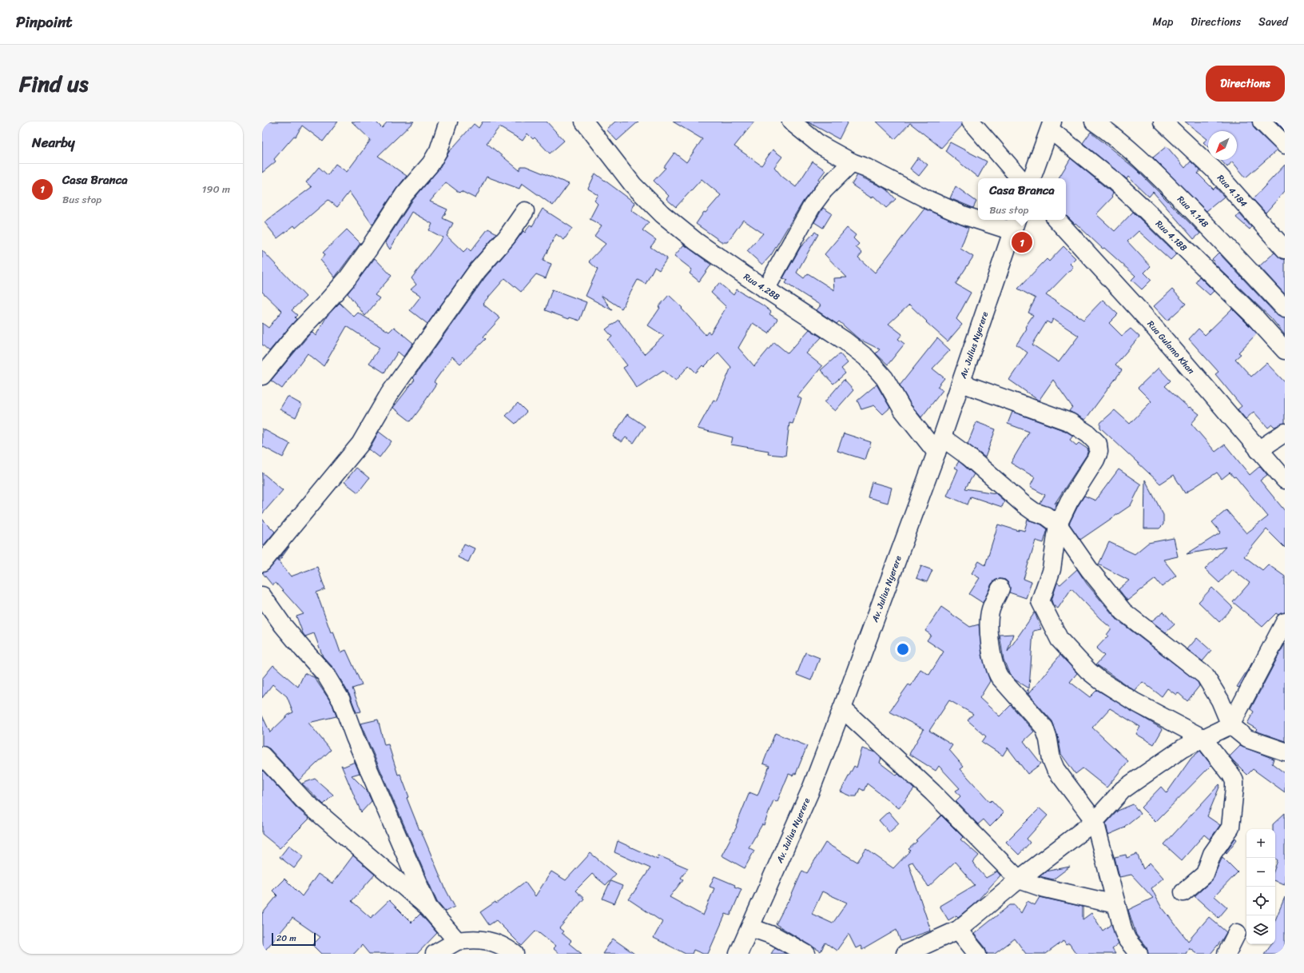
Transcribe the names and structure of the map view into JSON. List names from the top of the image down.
{
  "streets": {
    "street": [
      "Rua 4.184",
      "Rua 4.148",
      "Rua 4.188",
      "Rua 4.288",
      "Av. Julius Nyerere",
      "Rua Gulamo Khan"
    ]
  },
  "crossings": [
    ["Rua 4.288", "Av. Julius Nyerere"]
  ],
  "scale_bar": "20 m",
  "north": "bottom left",
  "page": {
    "header": "Pinpoint",
    "nav": ["Map", "Directions", "Saved"],
    "title": "Find us",
    "buttons": "Directions",
    "heading": "Nearby",
    "list": [
      {
        "mark": "1",
        "name": "Casa Branca",
        "note": "Bus stop",
        "value": "190 m"
      }
    ],
    "popup": ["Casa Branca", "Bus stop"],
    "pins": "1",
    "map_buttons": ["+", "−"],
    "scale": "20 m"
  }
}
